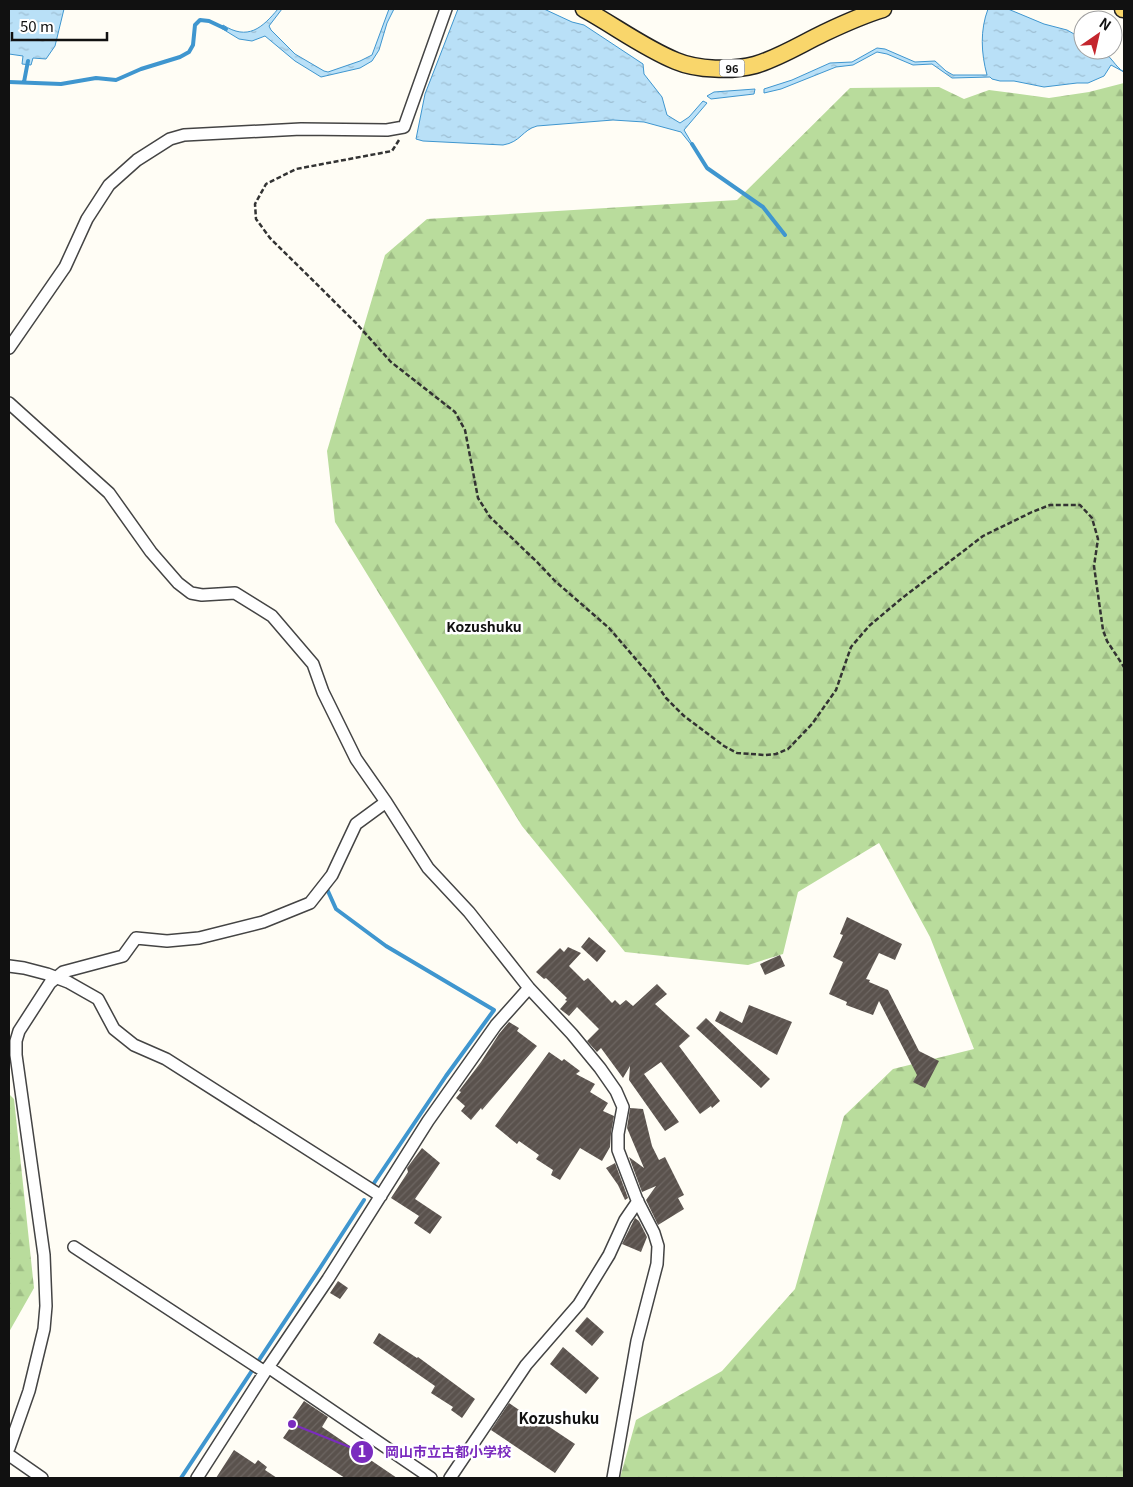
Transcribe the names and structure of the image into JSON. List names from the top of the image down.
{
  "streets": {
    "main road": ["96"]
  },
  "districts": ["Kozushuku", "Kozushuku"],
  "places": ["岡山市立古都小学校"],
  "scale_bar": "50 m",
  "north": "top right"
}
